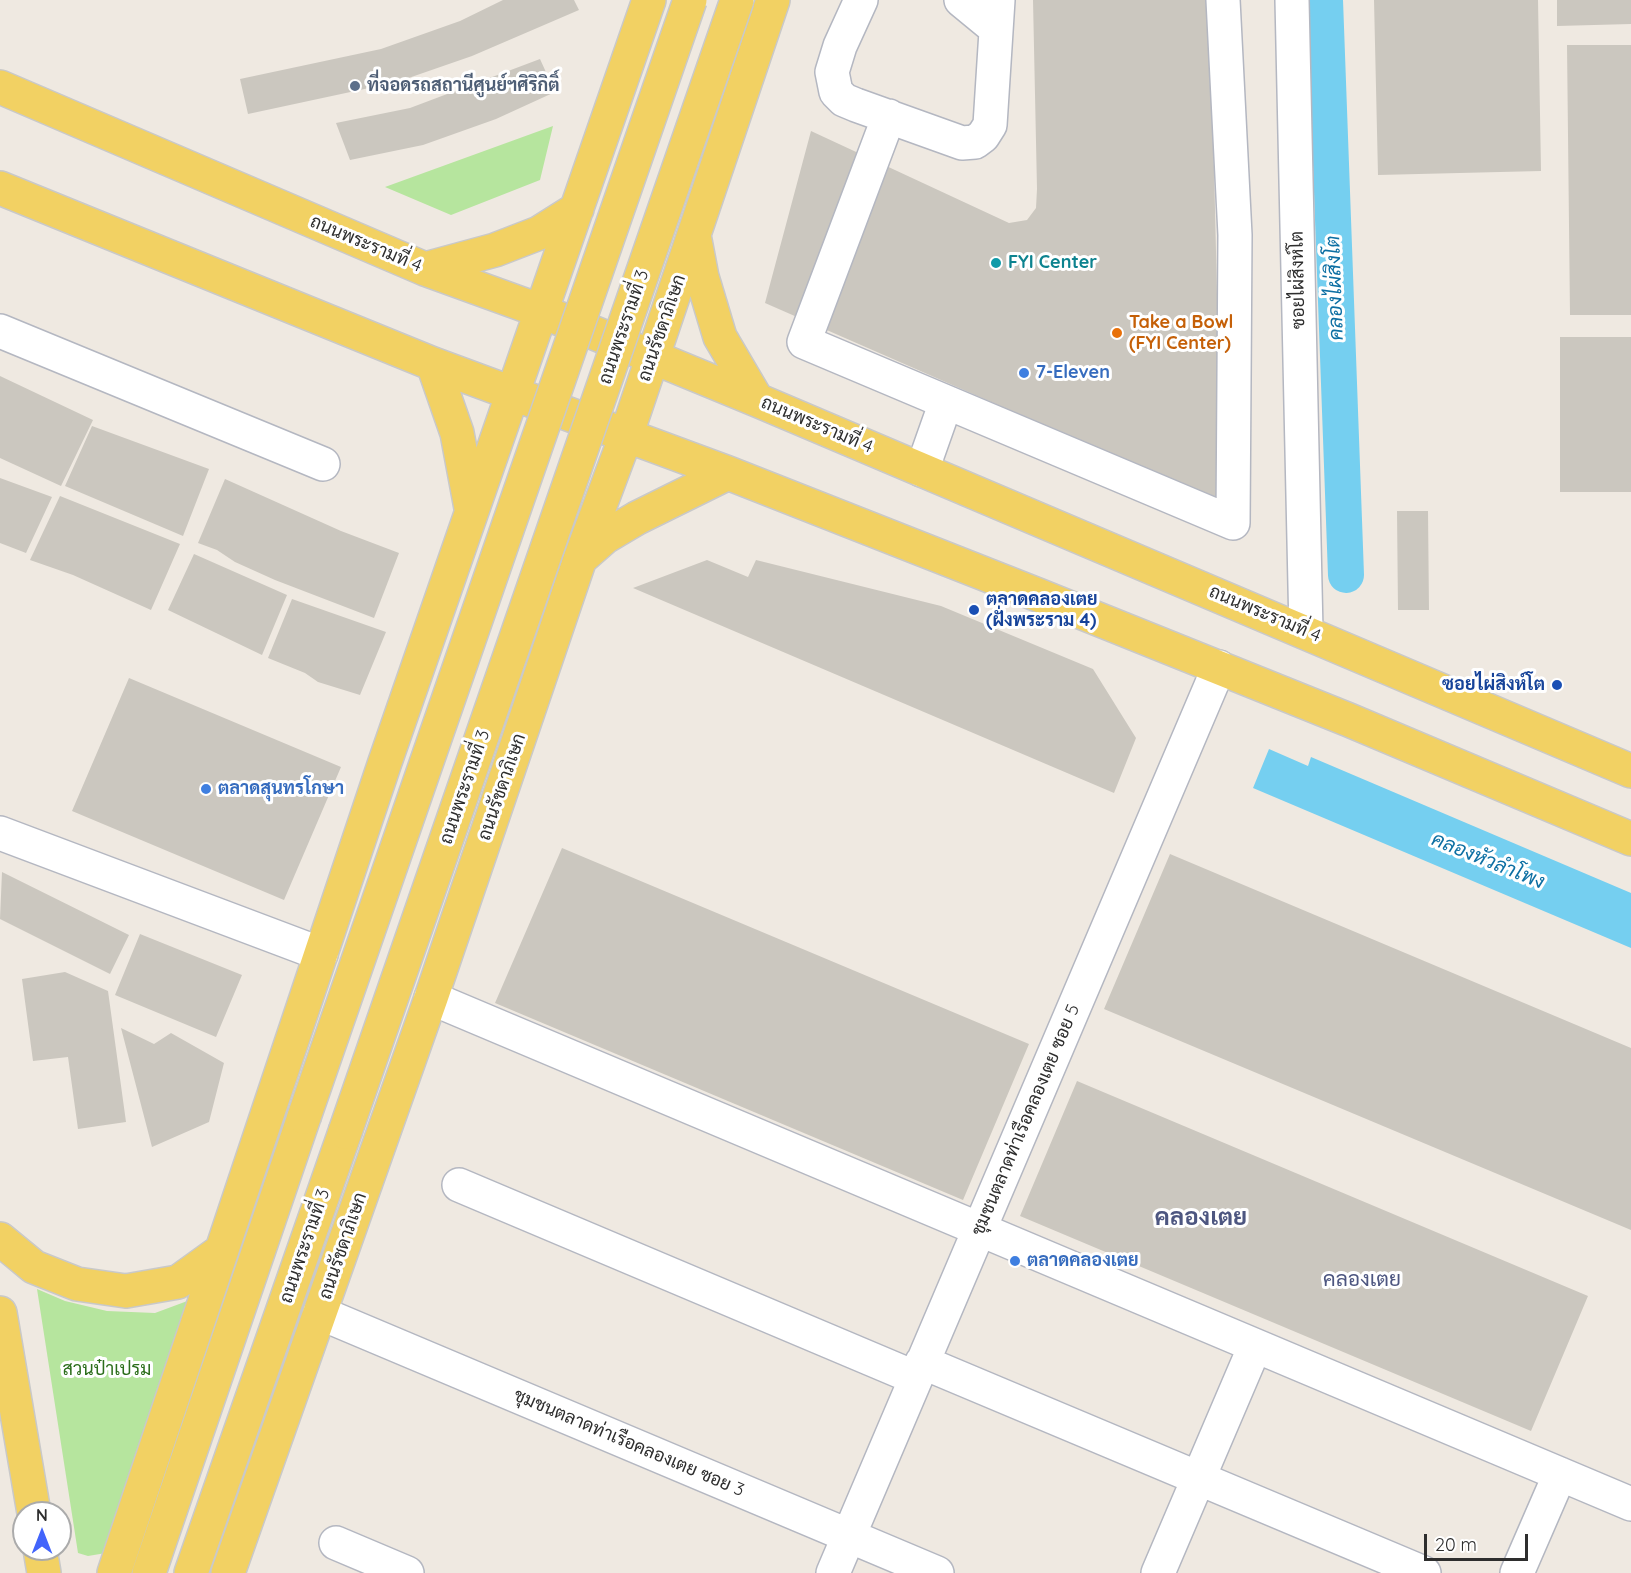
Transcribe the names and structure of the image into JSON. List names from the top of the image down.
{
  "streets": {
    "main road": ["ถนนพระรามที่ 4", "ถนนพระรามที่ 3", "ถนนรัชดาภิเษก"],
    "street": ["ซอยไผ่สิงห์โต", "ชุมชนตลาดท่าเรือคลองเตย ซอย 5", "ชุมชนตลาดท่าเรือคลองเตย ซอย 3"]
  },
  "crossings": [
    ["ถนนพระรามที่ 4", "ซอยไผ่สิงห์โต"],
    ["ถนนพระรามที่ 4", "ถนนรัชดาภิเษก"],
    ["ถนนรัชดาภิเษก", "ชุมชนตลาดท่าเรือคลองเตย ซอย 3"],
    ["ชุมชนตลาดท่าเรือคลองเตย ซอย 5", "ชุมชนตลาดท่าเรือคลองเตย ซอย 3"]
  ],
  "districts": ["คลองเตย", "คลองเตย"],
  "water": ["คลองไผ่สิงโต", "คลองหัวลำโพง"],
  "parks": ["สวนป๋าเปรม"],
  "places": [
    "ที่จอดรถสถานีศูนย์ฯศิริกิติ์",
    "FYI Center",
    "Take a Bowl (FYI Center)",
    "7-Eleven",
    "ตลาดคลองเตย (ฝั่งพระราม 4)",
    "ซอยไผ่สิงห์โต",
    "ตลาดสุนทรโกษา",
    "ตลาดคลองเตย"
  ],
  "scale_bar": "20 m",
  "north": "top"
}
